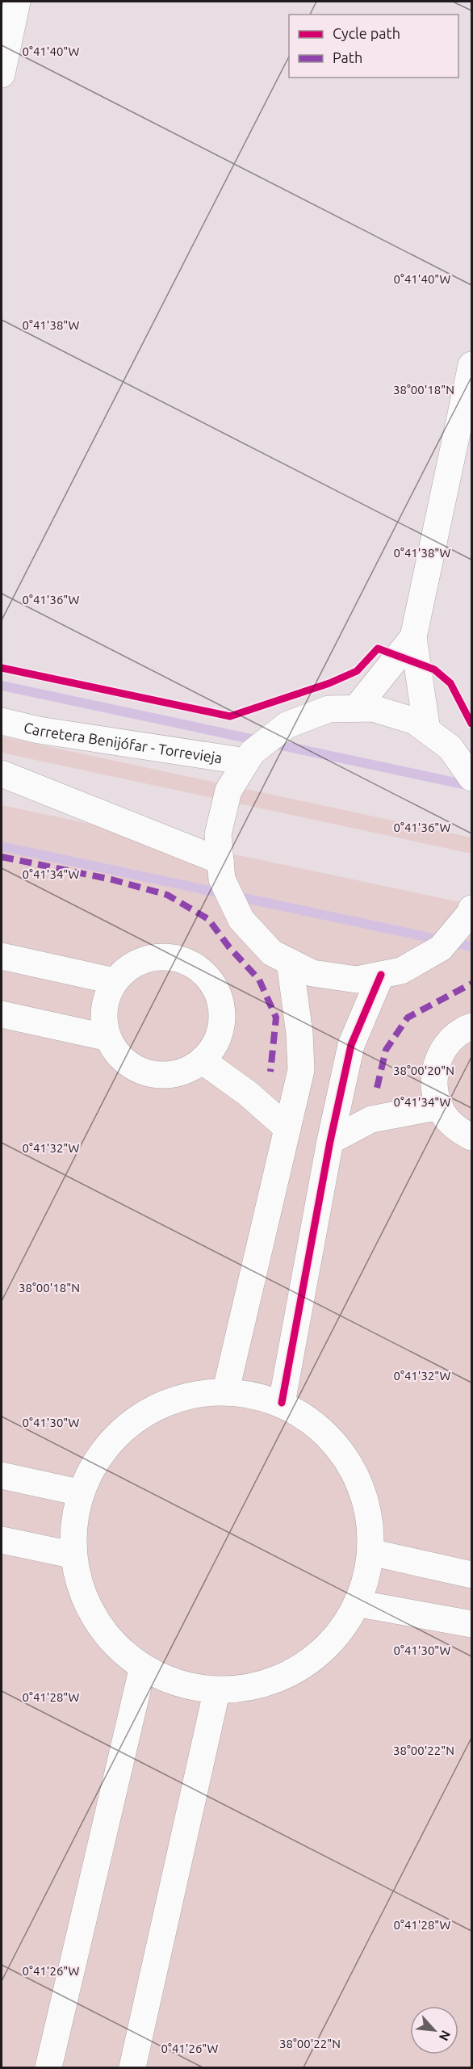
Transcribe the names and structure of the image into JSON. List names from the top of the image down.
{
  "streets": {
    "street": ["Carretera Benijófar - Torrevieja"]
  },
  "legend": ["Cycle path", "Path"],
  "north": "bottom right",
  "coordinates": [
    "0°41'40\"W",
    "0°41'38\"W",
    "38°00'18\"N",
    "0°41'36\"W",
    "0°41'34\"W",
    "38°00'20\"N",
    "0°41'32\"W",
    "0°41'30\"W",
    "0°41'28\"W",
    "38°00'22\"N",
    "0°41'26\"W"
  ]
}
